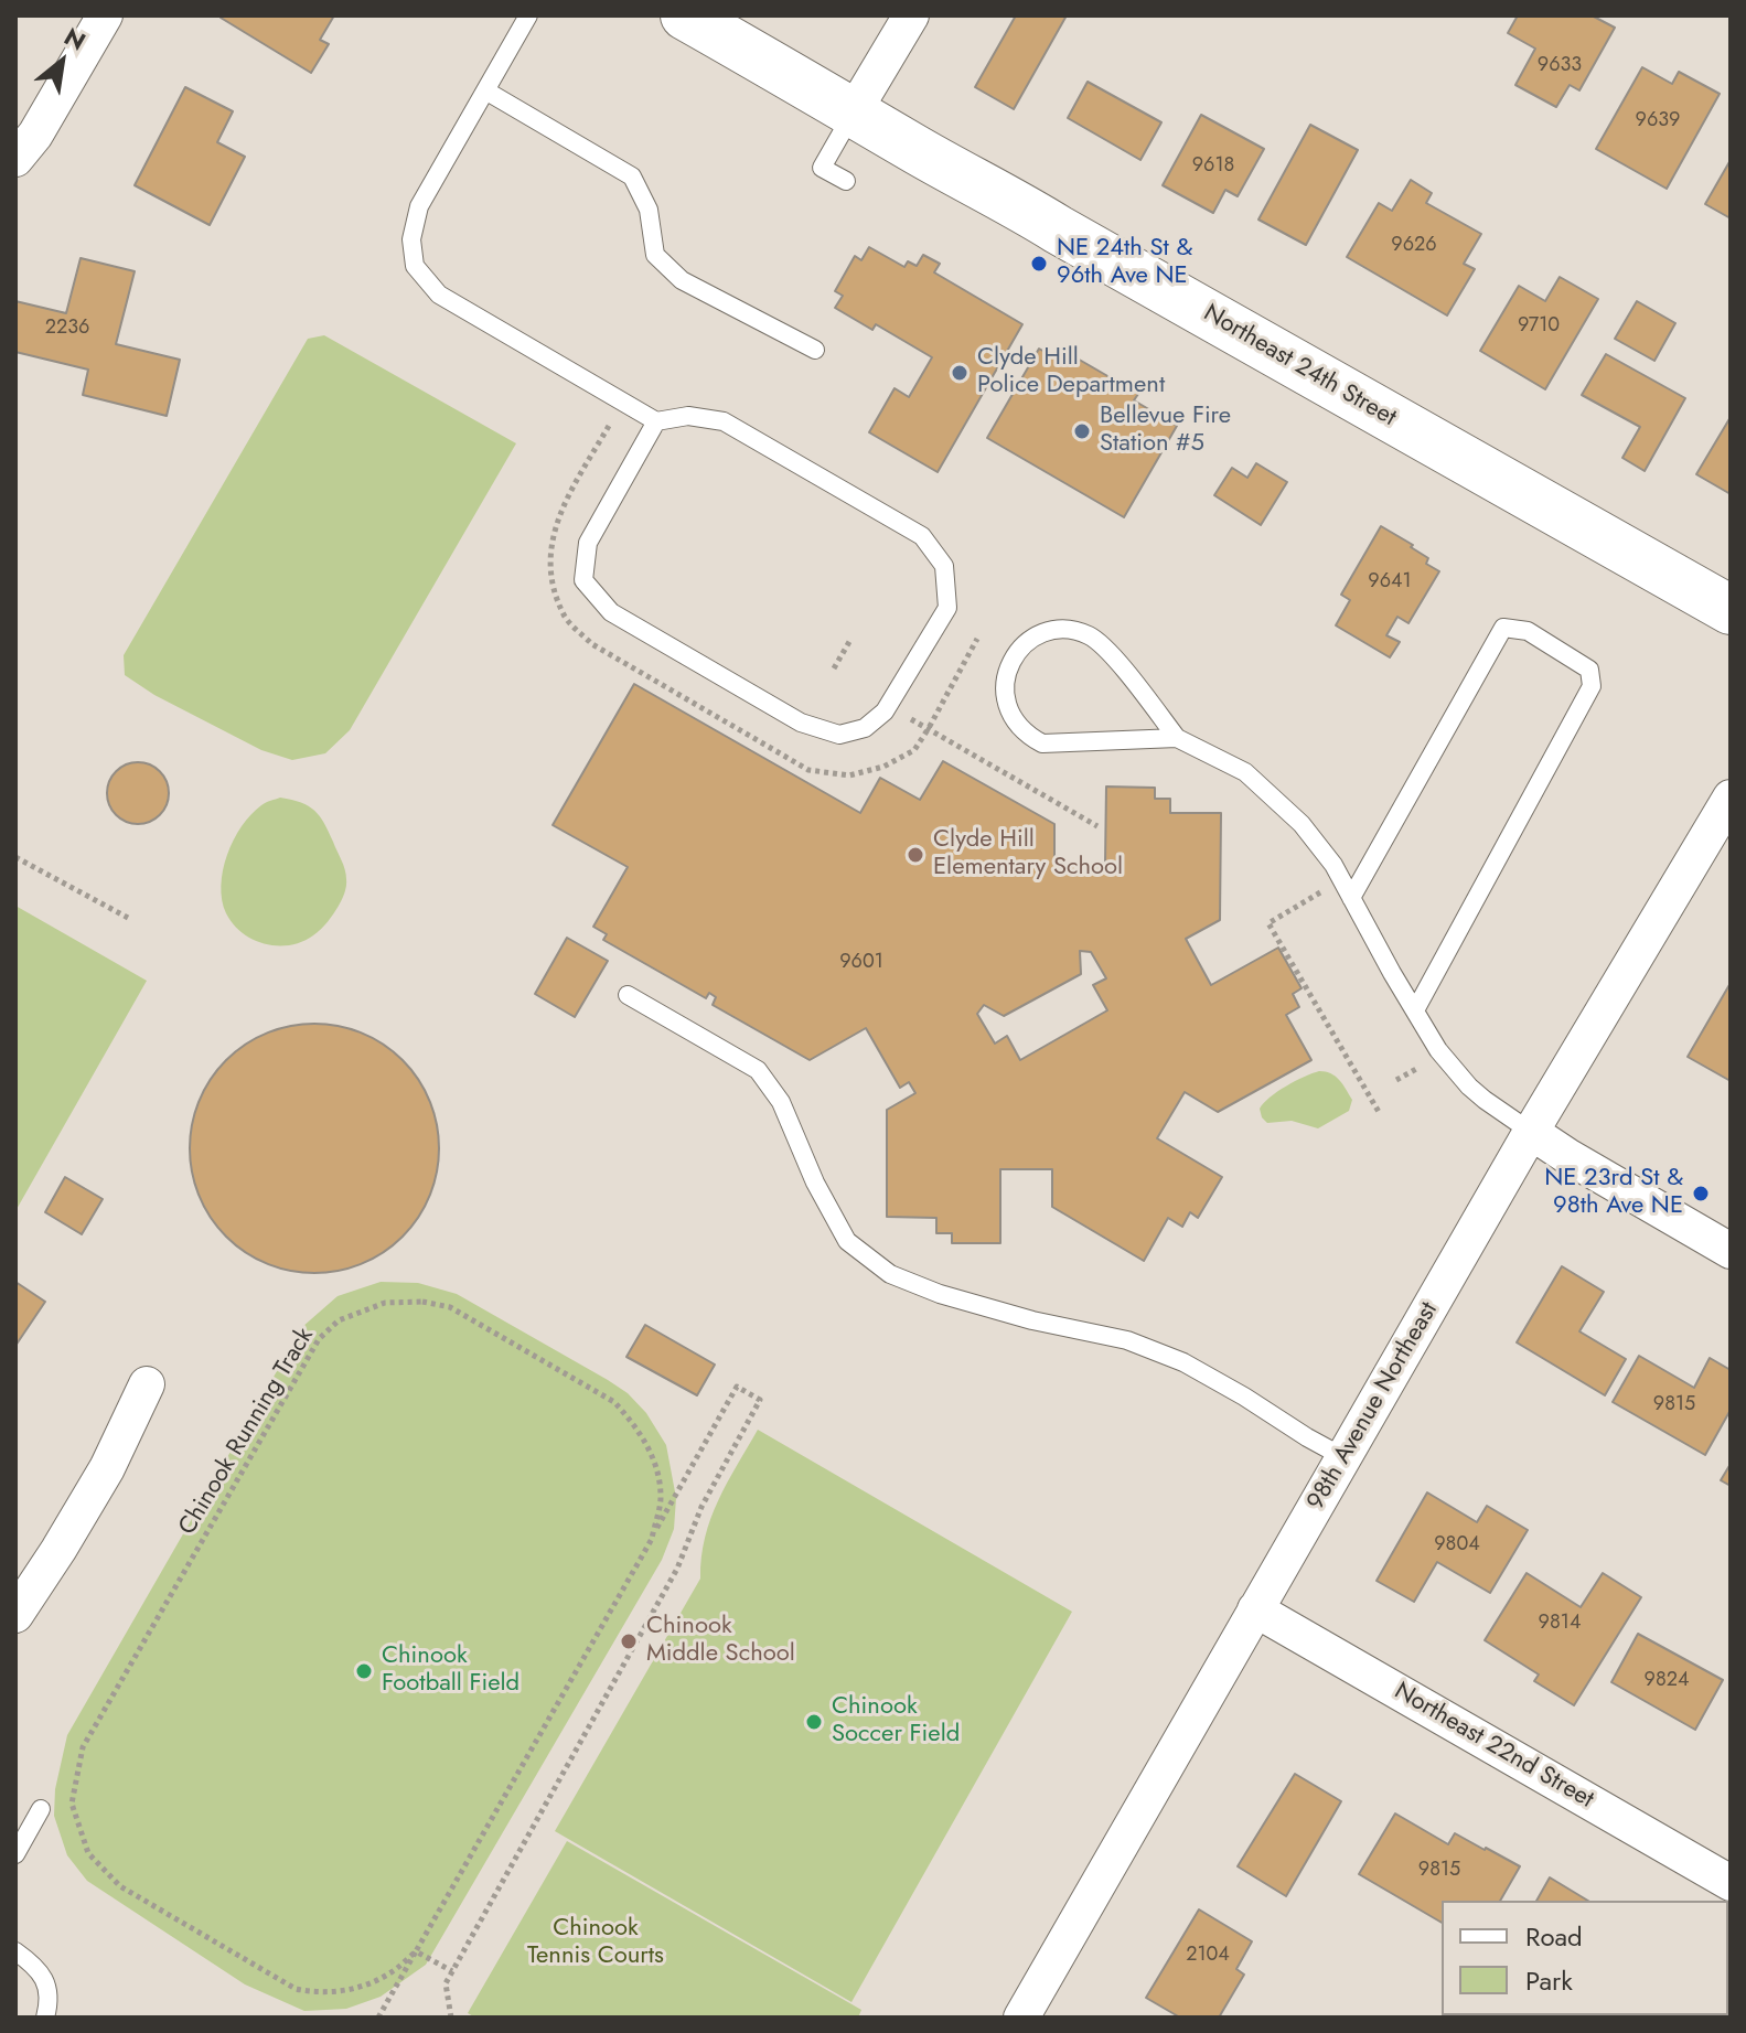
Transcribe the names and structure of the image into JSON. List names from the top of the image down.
{
  "streets": {
    "main road": ["Northeast 24th Street"],
    "street": ["98th Avenue Northeast", "Northeast 22nd Street"],
    "path": ["Chinook Running Track"]
  },
  "crossings": [
    ["98th Avenue Northeast", "Northeast 22nd Street"]
  ],
  "parks": ["Chinook Tennis Courts"],
  "places": [
    "NE 24th St & 96th Ave NE",
    "Clyde Hill Police Department",
    "Bellevue Fire Station #5",
    "Clyde Hill Elementary School",
    "NE 23rd St & 98th Ave NE",
    "Chinook Middle School",
    "Chinook Football Field",
    "Chinook Soccer Field"
  ],
  "house_numbers": [
    "9633",
    "9639",
    "9618",
    "9626",
    "9710",
    "2236",
    "9641",
    "9601",
    "9815",
    "9804",
    "9814",
    "9824",
    "9815",
    "2104"
  ],
  "legend": ["Road", "Park"],
  "north": "top right"
}
